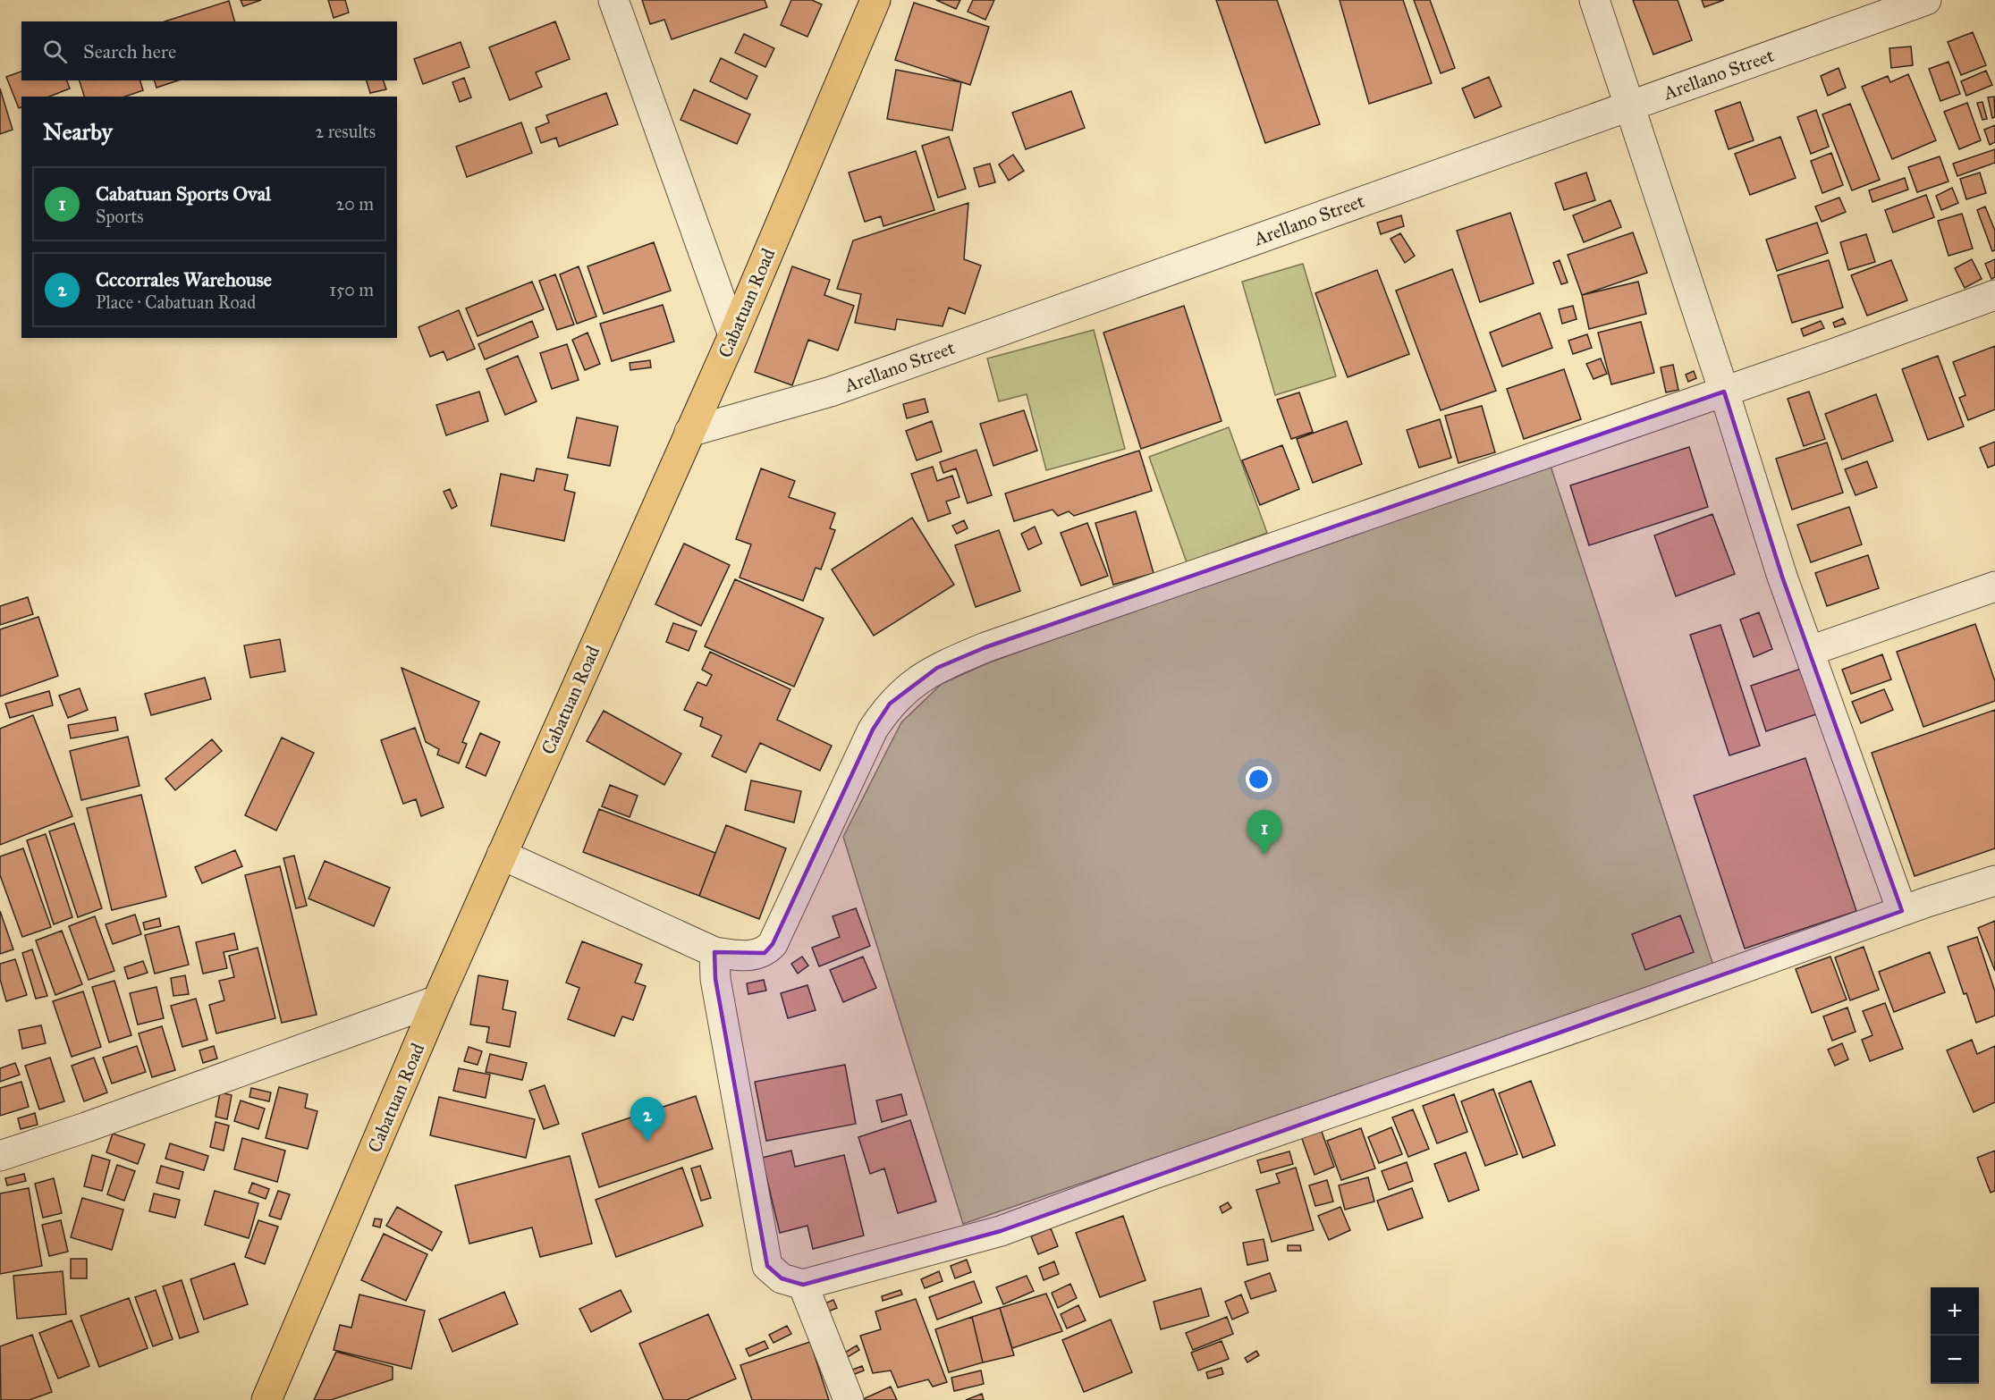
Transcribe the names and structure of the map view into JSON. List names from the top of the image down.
{
  "streets": {
    "highway": ["Cabatuan Road"],
    "street": ["Arellano Street"]
  },
  "crossings": [
    ["Arellano Street", "Cabatuan Road"]
  ],
  "page": {
    "search": "Search here",
    "heading": ["Nearby", "2 results"],
    "list": [
      {
        "mark": "1",
        "name": "Cabatuan Sports Oval",
        "note": "Sports",
        "value": "20 m"
      },
      {
        "mark": "2",
        "name": "Cccorrales Warehouse",
        "note": "Place · Cabatuan Road",
        "value": "150 m"
      }
    ],
    "pins": ["1", "2"],
    "map_buttons": ["+", "−"]
  }
}
